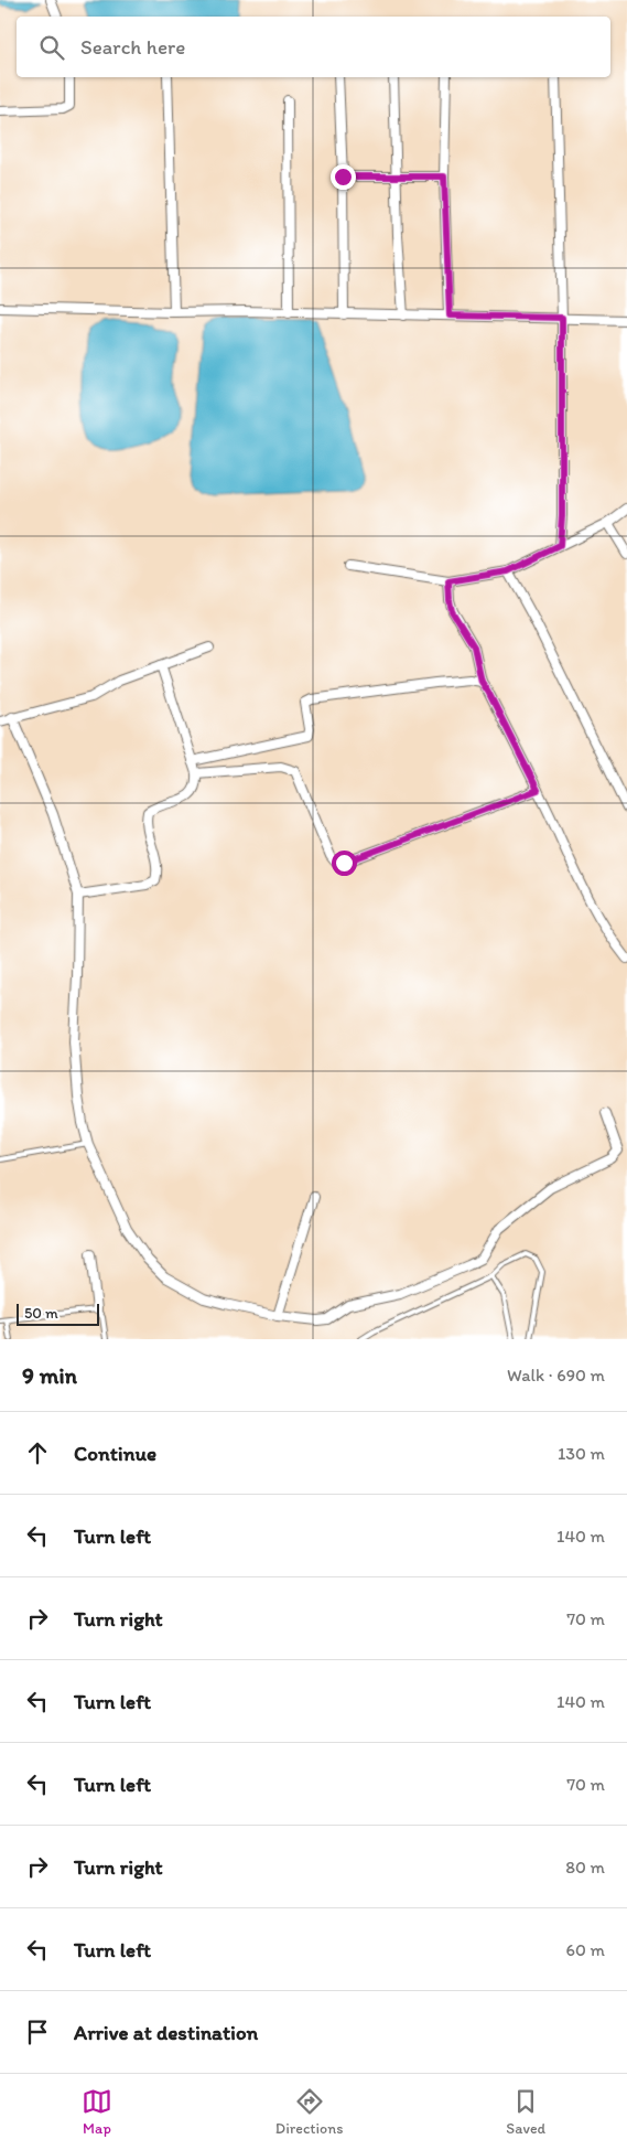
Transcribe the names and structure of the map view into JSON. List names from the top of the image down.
{
  "scale_bar": "50 m",
  "page": {
    "search": "Search here",
    "scale": "50 m",
    "heading": ["9 min", "Walk · 690 m"],
    "list": [
      ["Continue", "130 m"],
      ["Turn left", "140 m"],
      ["Turn right", "70 m"],
      ["Turn left", "140 m"],
      ["Turn left", "70 m"],
      ["Turn right", "80 m"],
      ["Turn left", "60 m"],
      "Arrive at destination"
    ],
    "nav": ["Map", "Directions", "Saved"]
  }
}
